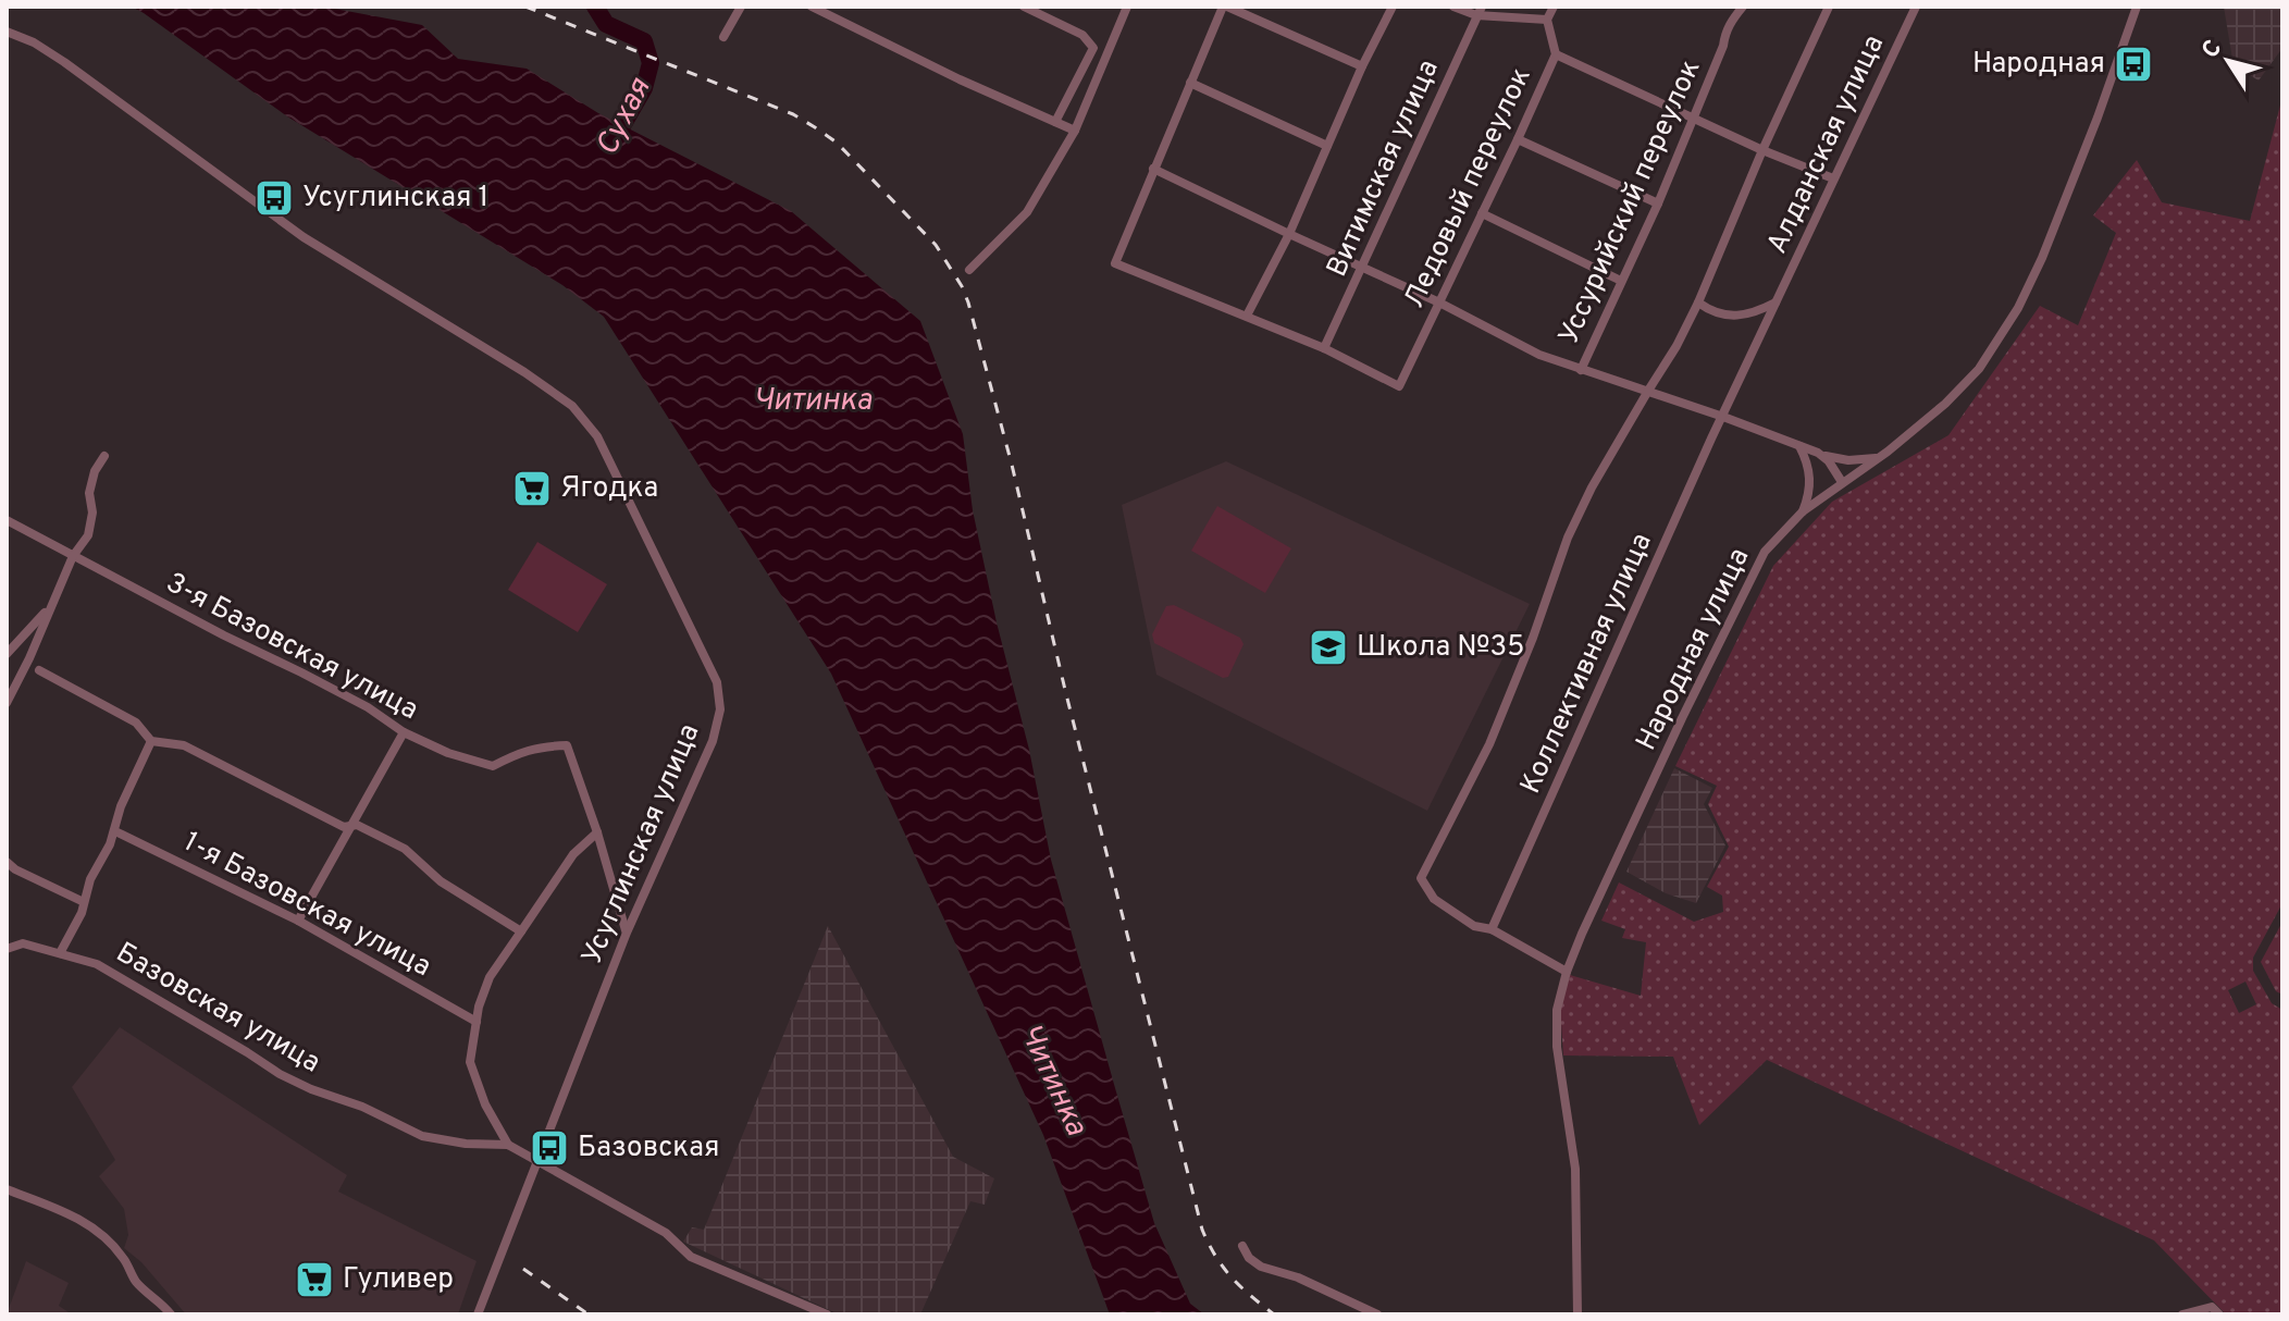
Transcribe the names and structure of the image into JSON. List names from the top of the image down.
{
  "streets": {
    "street": [
      "Алданская улица",
      "Витимская улица",
      "Ледовый переулок",
      "Уссурийский переулок",
      "3-я Базовская улица",
      "Народная улица",
      "Коллективная улица",
      "Усуглинская улица",
      "1-я Базовская улица",
      "Базовская улица"
    ]
  },
  "crossings": [
    ["Алданская улица", "Коллективная улица"],
    ["Витимская улица", "Ледовый переулок"],
    ["Витимская улица", "Уссурийский переулок"],
    ["Ледовый переулок", "Уссурийский переулок"],
    ["3-я Базовская улица", "Усуглинская улица"],
    ["Усуглинская улица", "Базовская улица"]
  ],
  "water": ["Сухая", "Читинка"],
  "places": {
    "bus stop": ["Народная", "Усуглинская 1", "Базовская"],
    "supermarket": ["Ягодка", "Гуливер"],
    "school or university": ["Школа №35"]
  },
  "north": "top left"
}
